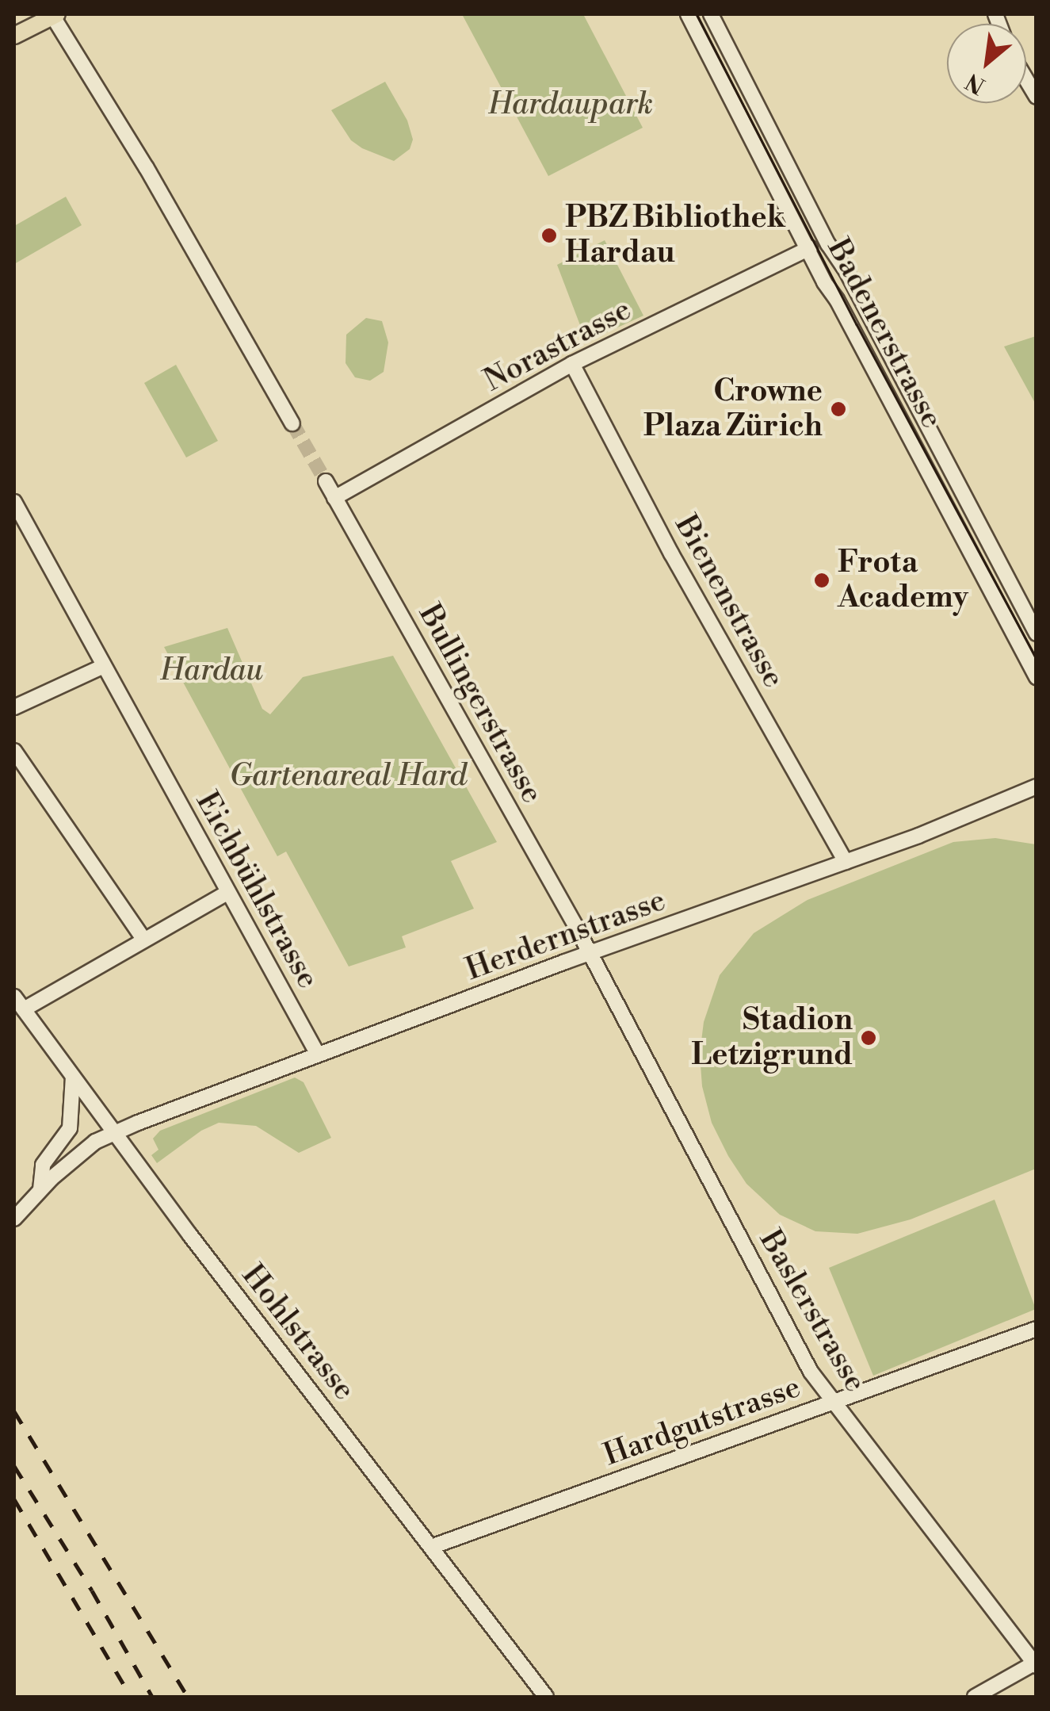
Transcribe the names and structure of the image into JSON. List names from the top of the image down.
{
  "streets": {
    "street": [
      "Badenerstrasse",
      "Norastrasse",
      "Bienenstrasse",
      "Bullingerstrasse",
      "Eichbühlstrasse",
      "Herdernstrasse",
      "Baslerstrasse",
      "Hohlstrasse",
      "Hardgutstrasse"
    ]
  },
  "crossings": [
    ["Badenerstrasse", "Norastrasse"],
    ["Norastrasse", "Bienenstrasse"],
    ["Norastrasse", "Bullingerstrasse"],
    ["Bienenstrasse", "Herdernstrasse"],
    ["Bullingerstrasse", "Herdernstrasse"],
    ["Bullingerstrasse", "Baslerstrasse"],
    ["Eichbühlstrasse", "Herdernstrasse"],
    ["Herdernstrasse", "Baslerstrasse"],
    ["Herdernstrasse", "Hohlstrasse"],
    ["Baslerstrasse", "Hardgutstrasse"],
    ["Hohlstrasse", "Hardgutstrasse"]
  ],
  "parks": ["Hardaupark", "Hardau", "Gartenareal Hard"],
  "places": [
    "PBZ Bibliothek Hardau",
    "Crowne Plaza Zürich",
    "Frota Academy",
    "Stadion Letzigrund"
  ],
  "north": "bottom left"
}
